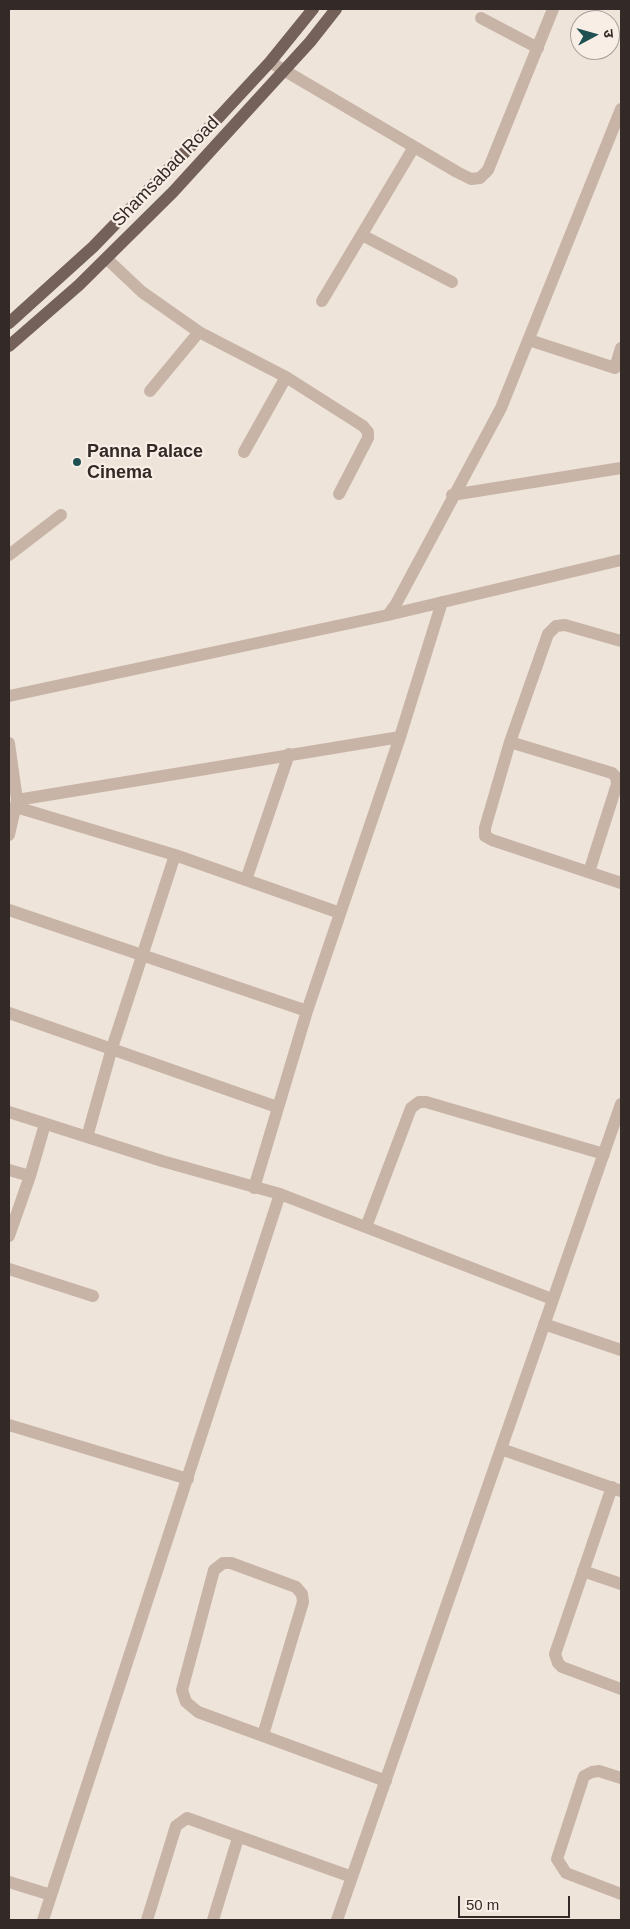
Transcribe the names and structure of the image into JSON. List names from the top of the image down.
{
  "streets": {
    "main road": ["Shamsabad Road"]
  },
  "places": ["Panna Palace Cinema"],
  "scale_bar": "50 m",
  "north": "right"
}
